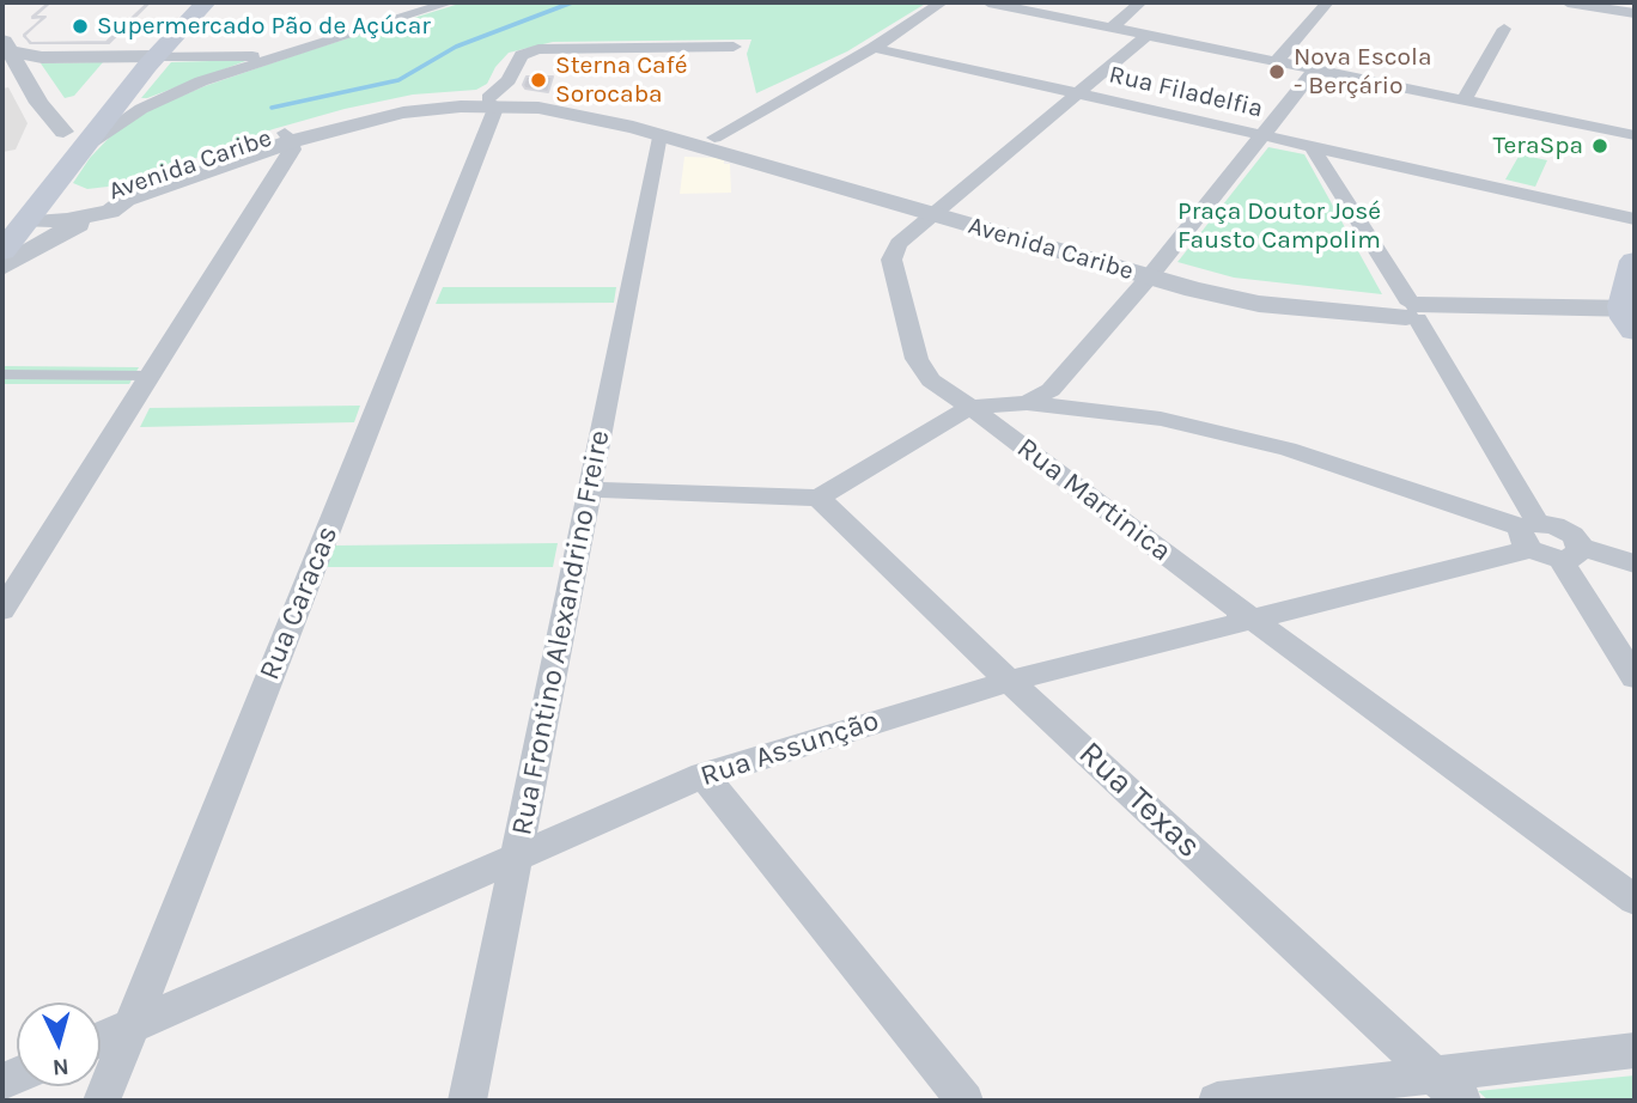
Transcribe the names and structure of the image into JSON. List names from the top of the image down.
{
  "streets": {
    "street": [
      "Rua Filadelfia",
      "Avenida Caribe",
      "Rua Martinica",
      "Rua Caracas",
      "Rua Frontino Alexandrino Freire",
      "Rua Assunção",
      "Rua Texas"
    ]
  },
  "crossings": [
    ["Rua Filadelfia", "Rua Martinica"],
    ["Avenida Caribe", "Rua Martinica"],
    ["Avenida Caribe", "Rua Caracas"],
    ["Avenida Caribe", "Rua Frontino Alexandrino Freire"],
    ["Rua Martinica", "Rua Assunção"],
    ["Rua Caracas", "Rua Assunção"],
    ["Rua Frontino Alexandrino Freire", "Rua Assunção"],
    ["Rua Assunção", "Rua Texas"]
  ],
  "parks": ["Praça Doutor José Fausto Campolim"],
  "places": [
    "Supermercado Pão de Açúcar",
    "Nova Escola - Berçário",
    "Sterna Café Sorocaba",
    "TeraSpa"
  ],
  "north": "bottom"
}
